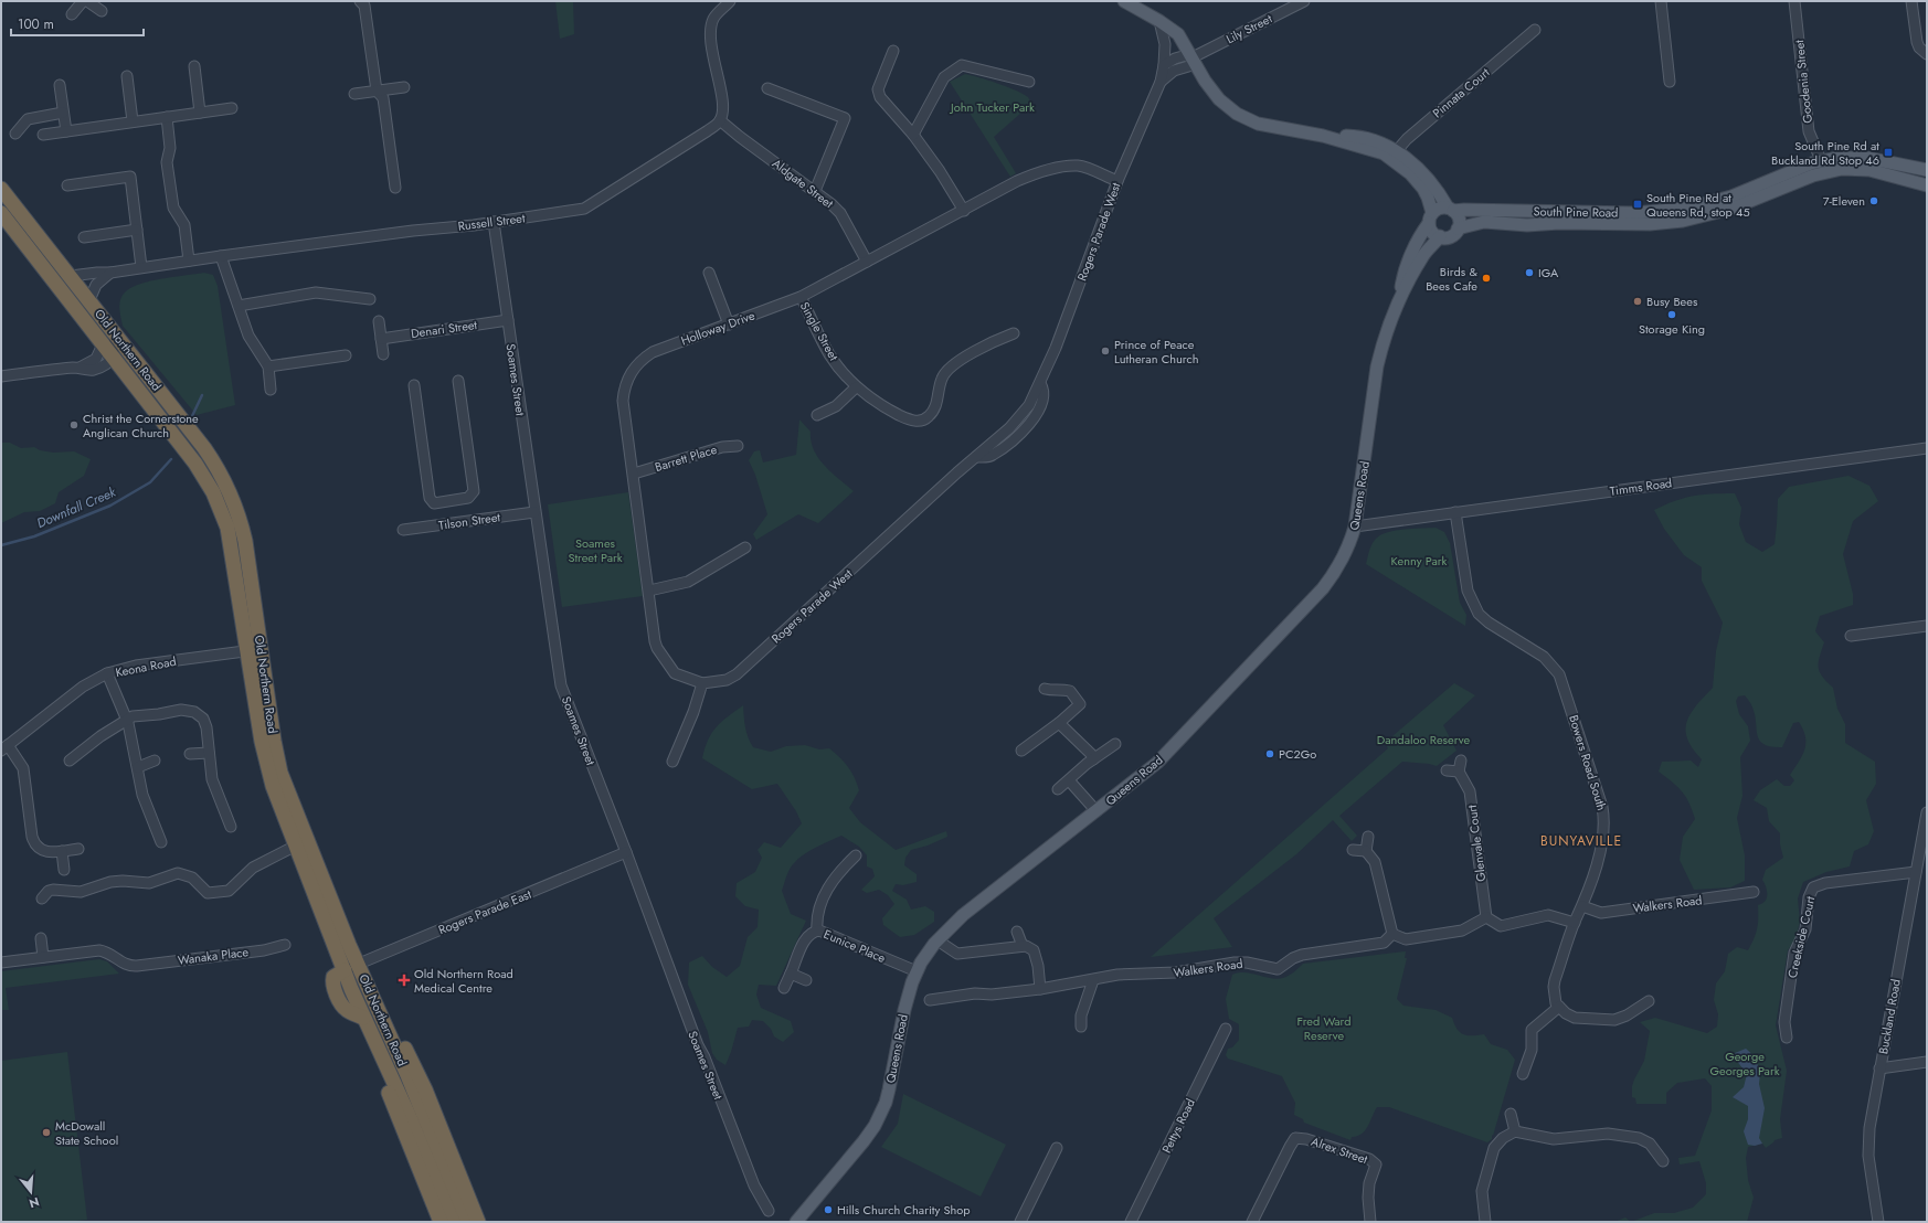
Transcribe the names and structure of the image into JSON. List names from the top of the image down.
{
  "streets": {
    "highway": ["Old Northern Road"],
    "main road": ["South Pine Road", "Queens Road"],
    "street": [
      "Lily Street",
      "Goodenia Street",
      "Pinnata Court",
      "Aldgate Street",
      "Russell Street",
      "Rogers Parade West",
      "Holloway Drive",
      "Denari Street",
      "Single Street",
      "Soames Street",
      "Barrett Place",
      "Timms Road",
      "Tilson Street",
      "Keona Road",
      "Bowers Road South",
      "Glenvale Court",
      "Walkers Road",
      "Rogers Parade East",
      "Creekside Court",
      "Eunice Place",
      "Wanaka Place",
      "Buckland Road",
      "Pettys Road",
      "Alrex Street"
    ]
  },
  "crossings": [
    ["Goodenia Street", "South Pine Road"],
    ["Aldgate Street", "Russell Street"],
    ["Aldgate Street", "Holloway Drive"],
    ["South Pine Road", "Queens Road"],
    ["Russell Street", "Old Northern Road"],
    ["Russell Street", "Soames Street"],
    ["Rogers Parade West", "Holloway Drive"],
    ["Holloway Drive", "Single Street"],
    ["Holloway Drive", "Barrett Place"],
    ["Denari Street", "Soames Street"],
    ["Old Northern Road", "Keona Road"],
    ["Old Northern Road", "Rogers Parade East"],
    ["Soames Street", "Tilson Street"],
    ["Soames Street", "Rogers Parade East"],
    ["Timms Road", "Queens Road"],
    ["Timms Road", "Bowers Road South"],
    ["Queens Road", "Eunice Place"],
    ["Bowers Road South", "Walkers Road"],
    ["Creekside Court", "Buckland Road"]
  ],
  "districts": ["BUNYAVILLE"],
  "water": ["Downfall Creek"],
  "parks": [
    "John Tucker Park",
    "Soames Street Park",
    "Kenny Park",
    "Dandaloo Reserve",
    "Fred Ward Reserve",
    "George Georges Park"
  ],
  "places": {
    "transit": ["South Pine Rd at Buckland Rd Stop 46", "South Pine Rd at Queens Rd, stop 45"],
    "other": [
      "7-Eleven",
      "IGA",
      "Birds & Bees Cafe",
      "Busy Bees",
      "Storage King",
      "Prince of Peace Lutheran Church",
      "Christ the Cornerstone Anglican Church",
      "PC2Go",
      "McDowall State School",
      "Hills Church Charity Shop"
    ],
    "health": ["Old Northern Road Medical Centre"]
  },
  "scale_bar": "100 m",
  "north": "bottom"
}
